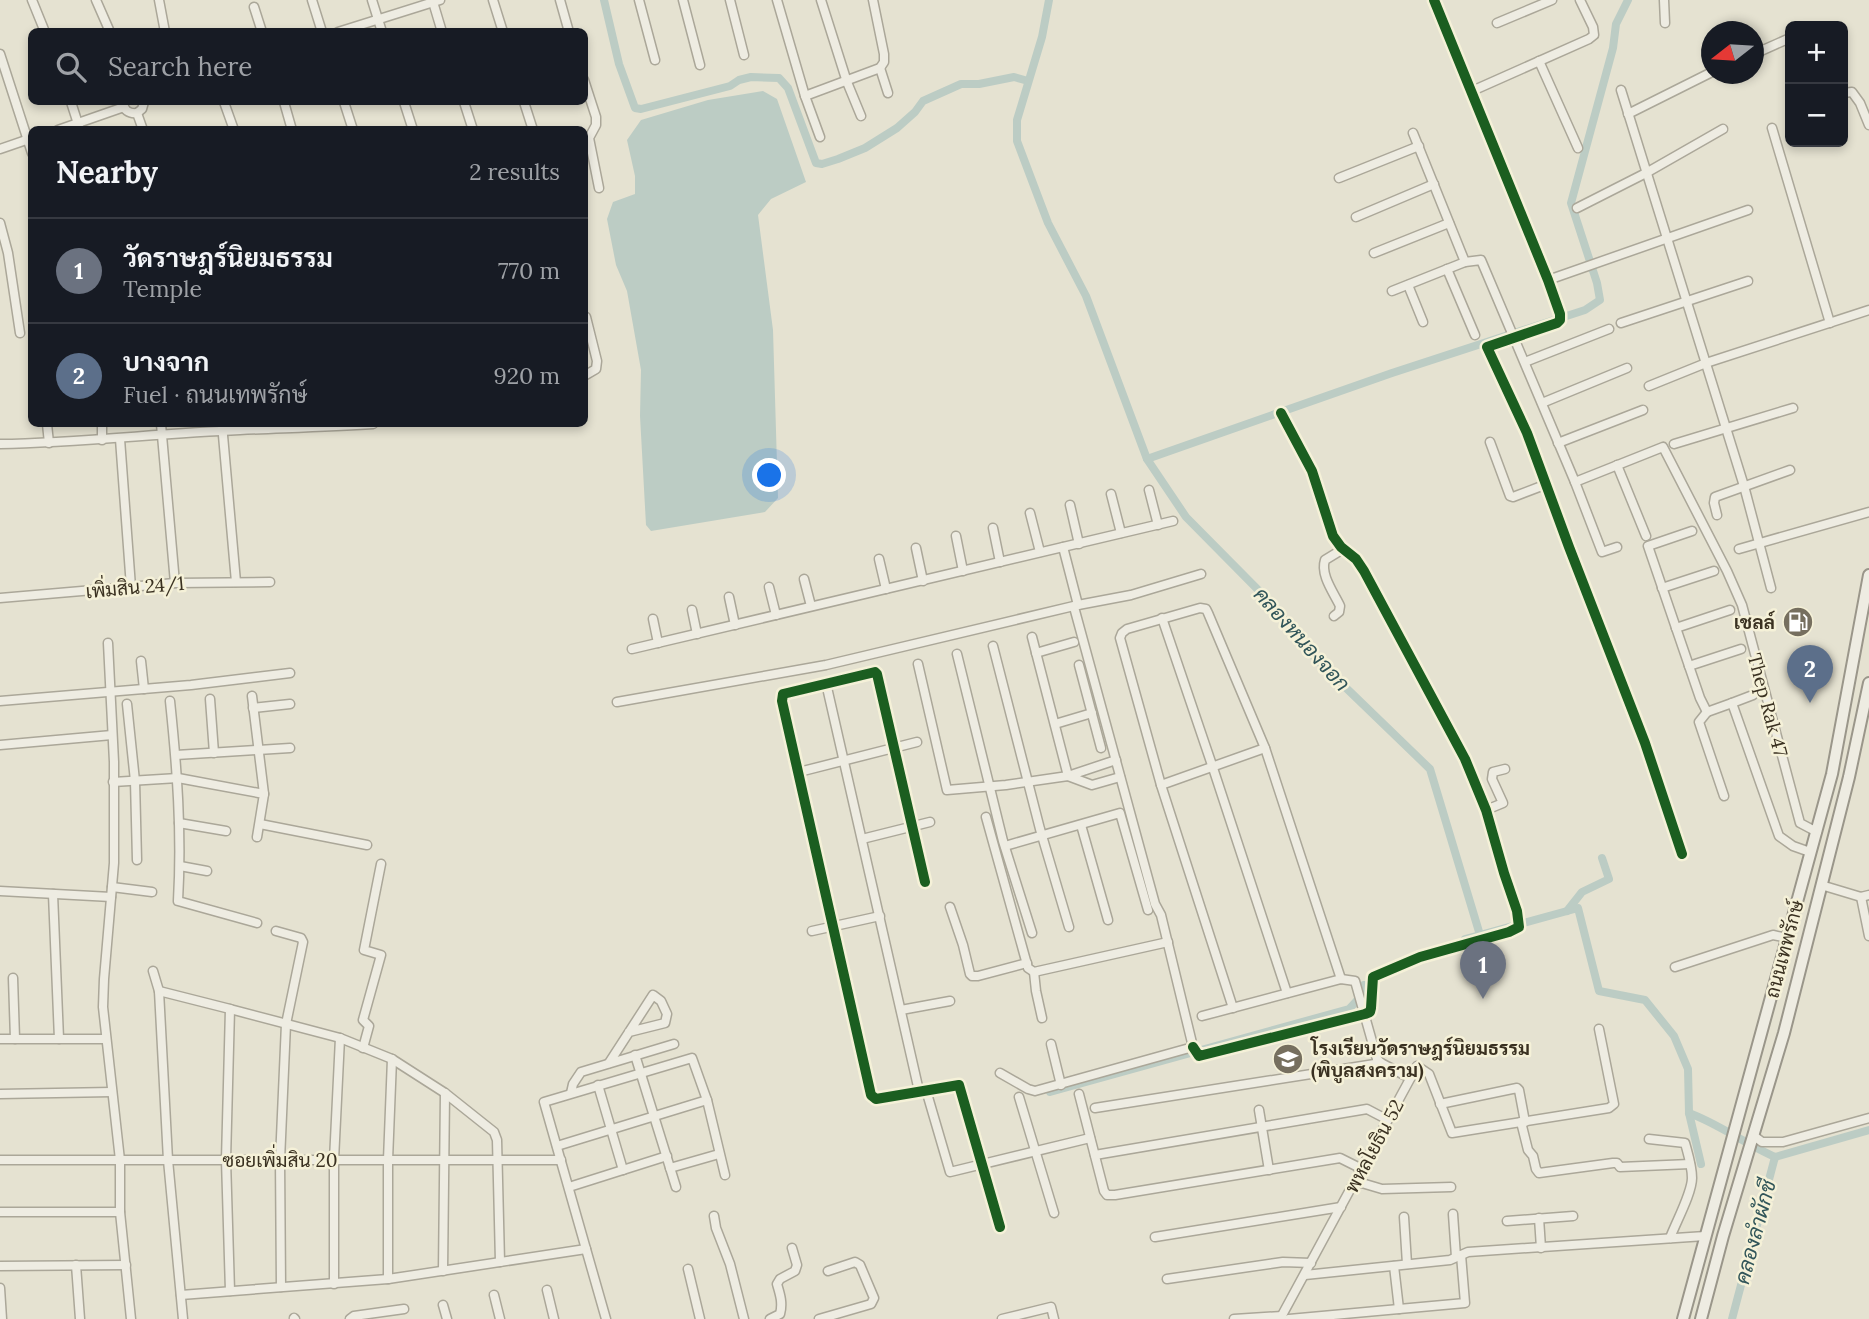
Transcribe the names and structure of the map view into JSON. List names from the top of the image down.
{
  "streets": {
    "main road": ["ถนนเทพรักษ์"],
    "street": [
      "เพิ่มสิน 24/1",
      "Thep Rak 47",
      "พหลโยธิน 52",
      "ซอยเพิ่มสิน 20"
    ]
  },
  "crossings": [
    ["Thep Rak 47", "ถนนเทพรักษ์"]
  ],
  "water": ["คลองหนองจอก", "คลองลำผักชี"],
  "places": {
    "fuel station": ["เชลล์"],
    "school or university": ["โรงเรียนวัดราษฎร์นิยมธรรม (พิบูลสงคราม)"]
  },
  "north": "left",
  "page": {
    "map_buttons": ["+", "−"],
    "search": "Search here",
    "heading": ["Nearby", "2 results"],
    "list": [
      {
        "mark": "1",
        "name": "วัดราษฎร์นิยมธรรม",
        "note": "Temple",
        "value": "770 m"
      },
      {
        "mark": "2",
        "name": "บางจาก",
        "note": "Fuel · ถนนเทพรักษ์",
        "value": "920 m"
      }
    ],
    "pins": ["2", "1"]
  }
}
